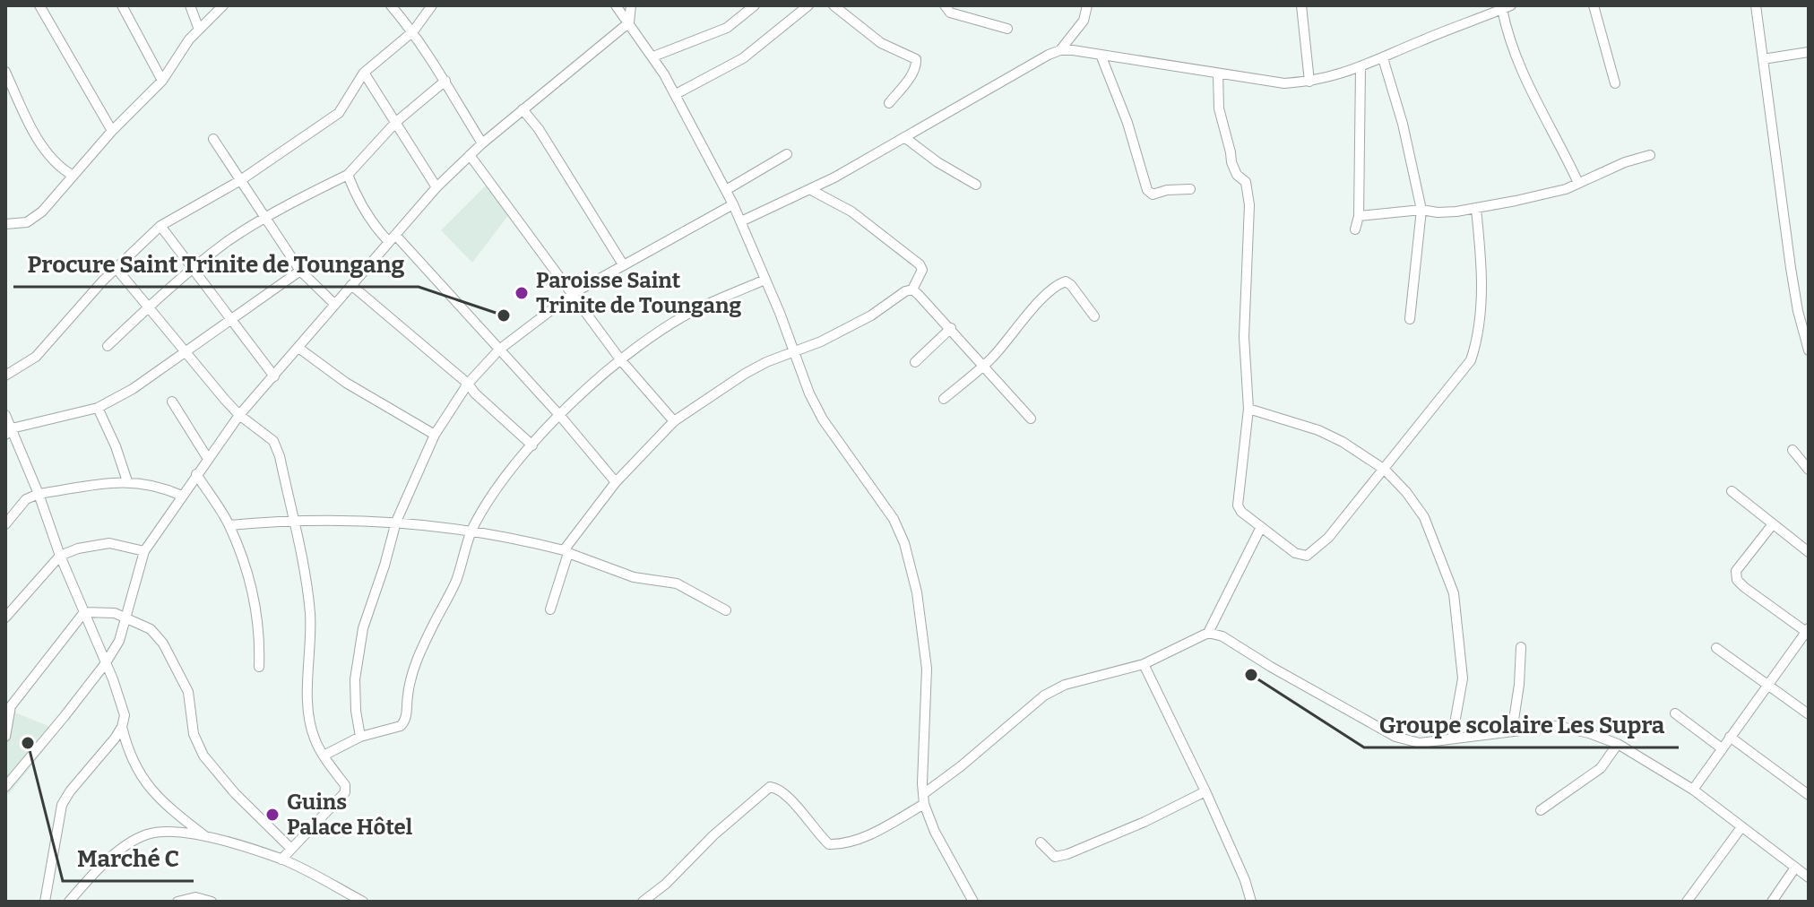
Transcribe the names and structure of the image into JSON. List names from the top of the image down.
{
  "places": [
    "Paroisse Saint Trinite de Toungang",
    "Procure Saint Trinite de Toungang",
    "Groupe scolaire Les Supra",
    "Marché C",
    "Guins Palace Hôtel"
  ]
}
